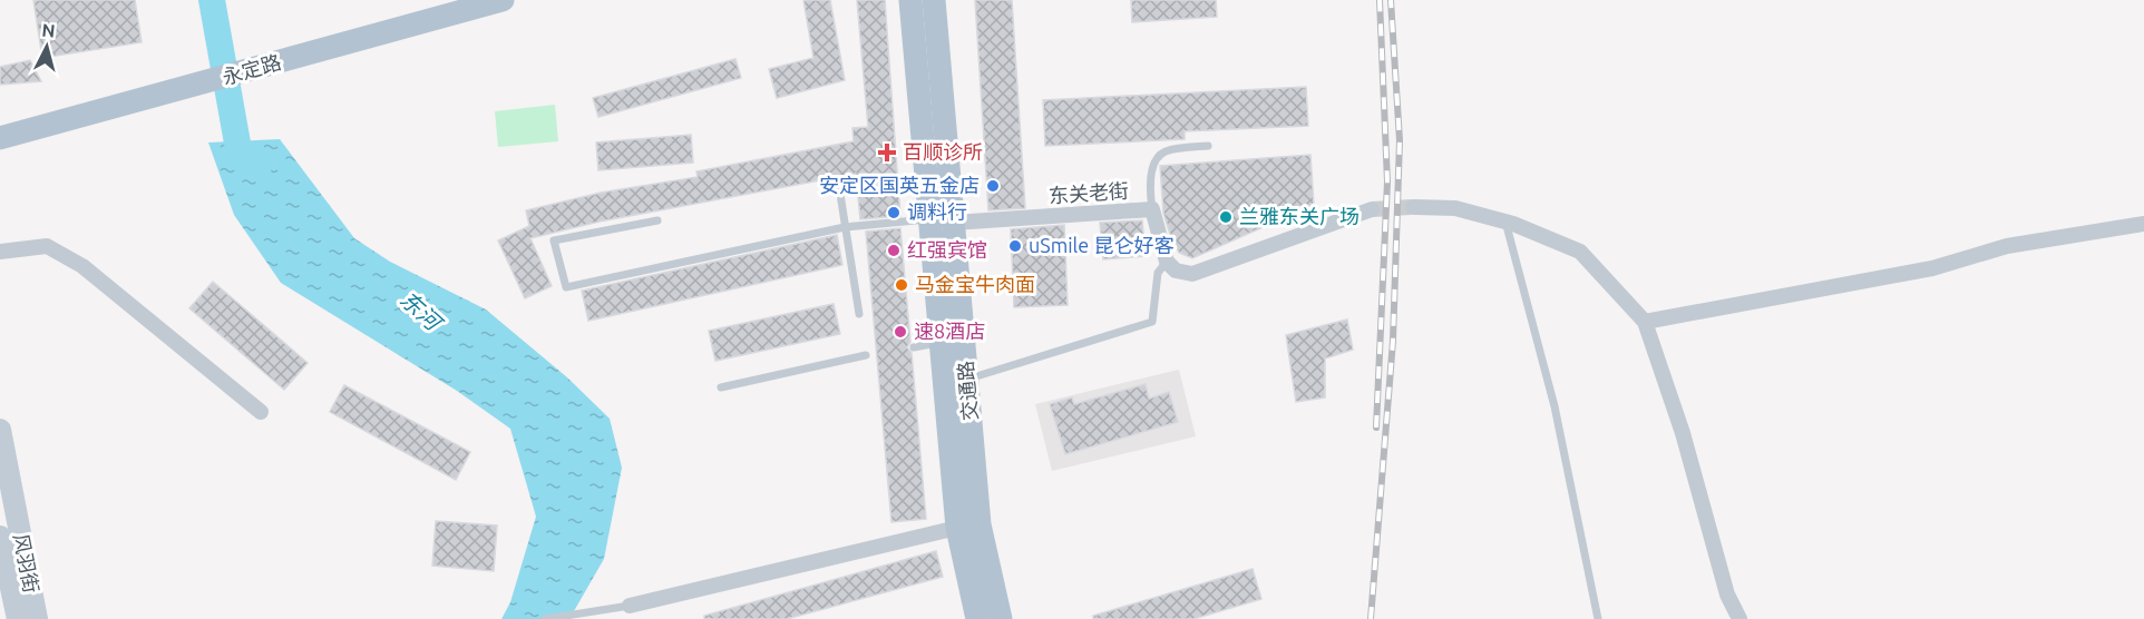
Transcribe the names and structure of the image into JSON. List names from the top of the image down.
{
  "streets": {
    "main road": ["永定路", "交通路"],
    "street": ["东关老街", "风羽街"]
  },
  "crossings": [
    ["东关老街", "交通路"]
  ],
  "water": ["东河"],
  "places": {
    "health": ["百顺诊所"],
    "other": [
      "安定区国英五金店",
      "调料行",
      "兰雅东关广场",
      "uSmile 昆仑好客",
      "红强宾馆",
      "马金宝牛肉面",
      "速8酒店"
    ]
  },
  "north": "top"
}
